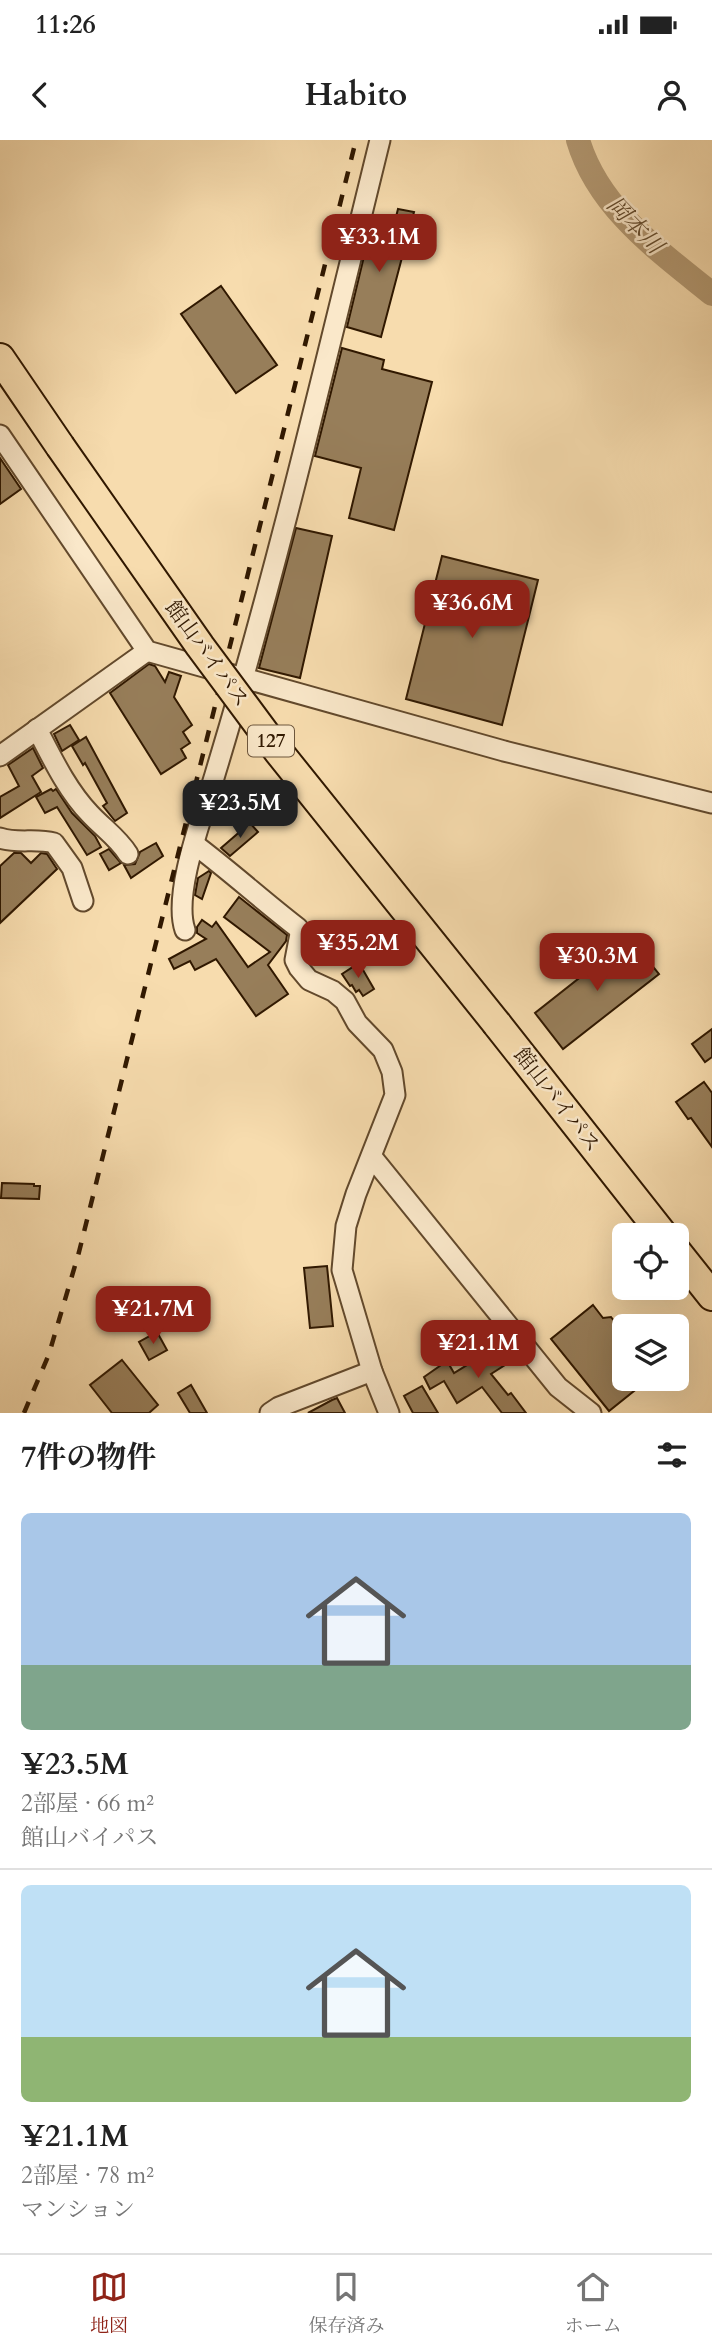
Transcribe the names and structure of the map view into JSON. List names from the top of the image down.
{
  "streets": {
    "highway": ["館山バイパス", "127"]
  },
  "water": ["岡本川"],
  "page": {
    "status": "11:26",
    "header": "Habito",
    "price": [
      "¥33.1M",
      "¥36.6M",
      "¥23.5M",
      "¥35.2M",
      "¥30.3M",
      "¥21.7M",
      "¥21.1M"
    ],
    "heading": "7件の物件",
    "list": [
      {
        "name": "¥23.5M",
        "note": "2部屋 · 66 m² · 館山バイパス"
      },
      {
        "name": "¥21.1M",
        "note": "2部屋 · 78 m² · マンション"
      }
    ],
    "tabs": ["地図", "保存済み", "ホーム"]
  }
}
